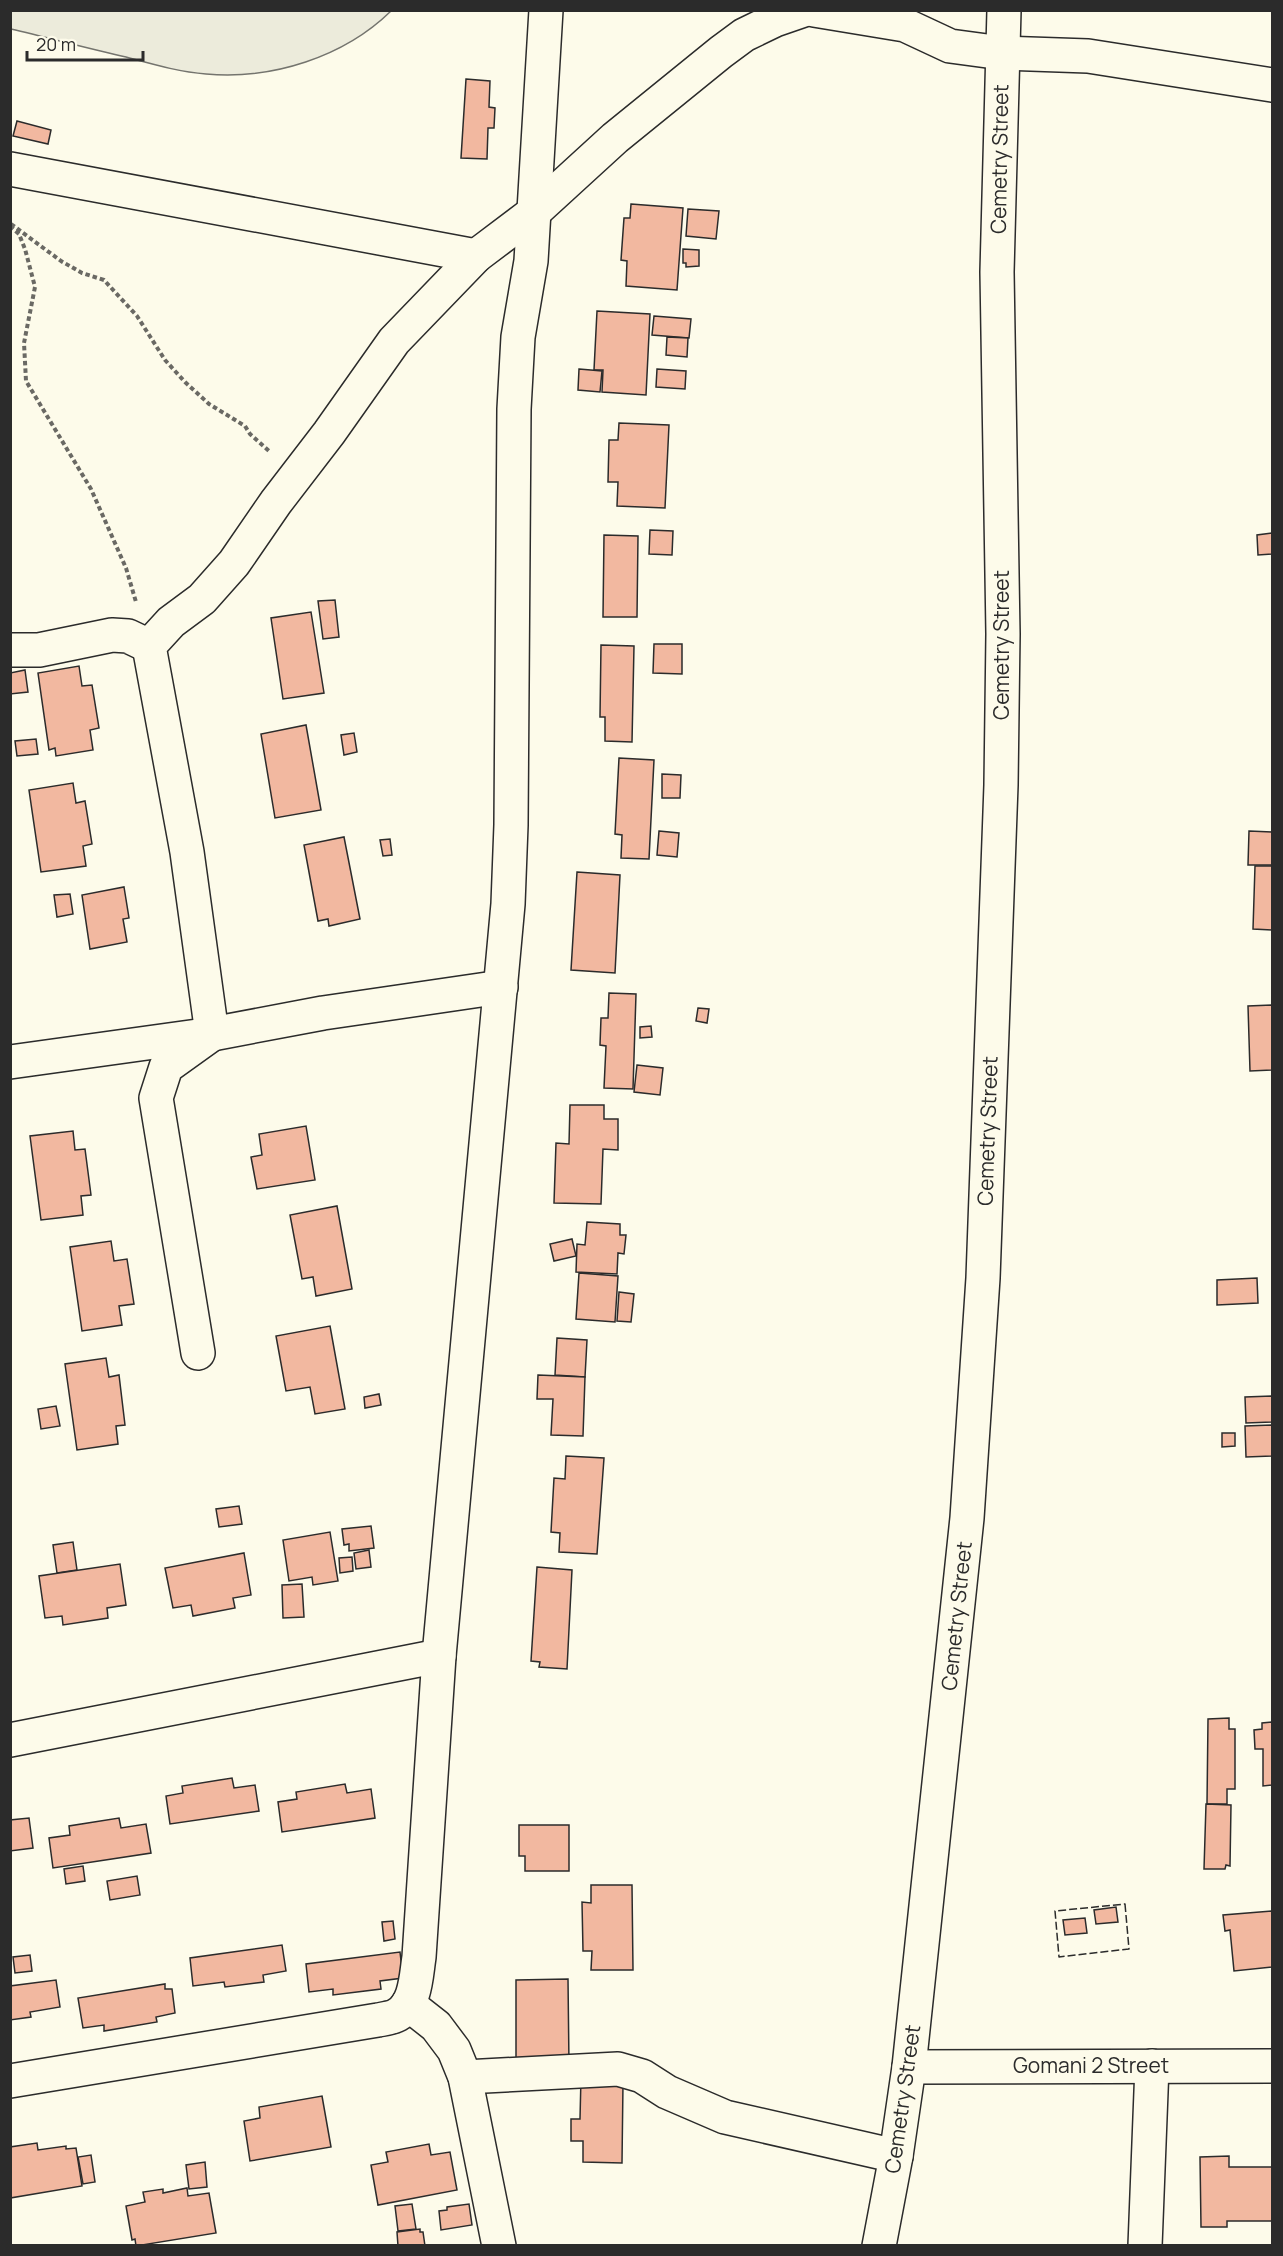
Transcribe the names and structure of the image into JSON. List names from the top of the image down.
{
  "streets": {
    "street": ["Cemetry Street", "Gomani 2 Street"]
  },
  "crossings": [
    ["Cemetry Street", "Gomani 2 Street"]
  ],
  "scale_bar": "20 m"
}
